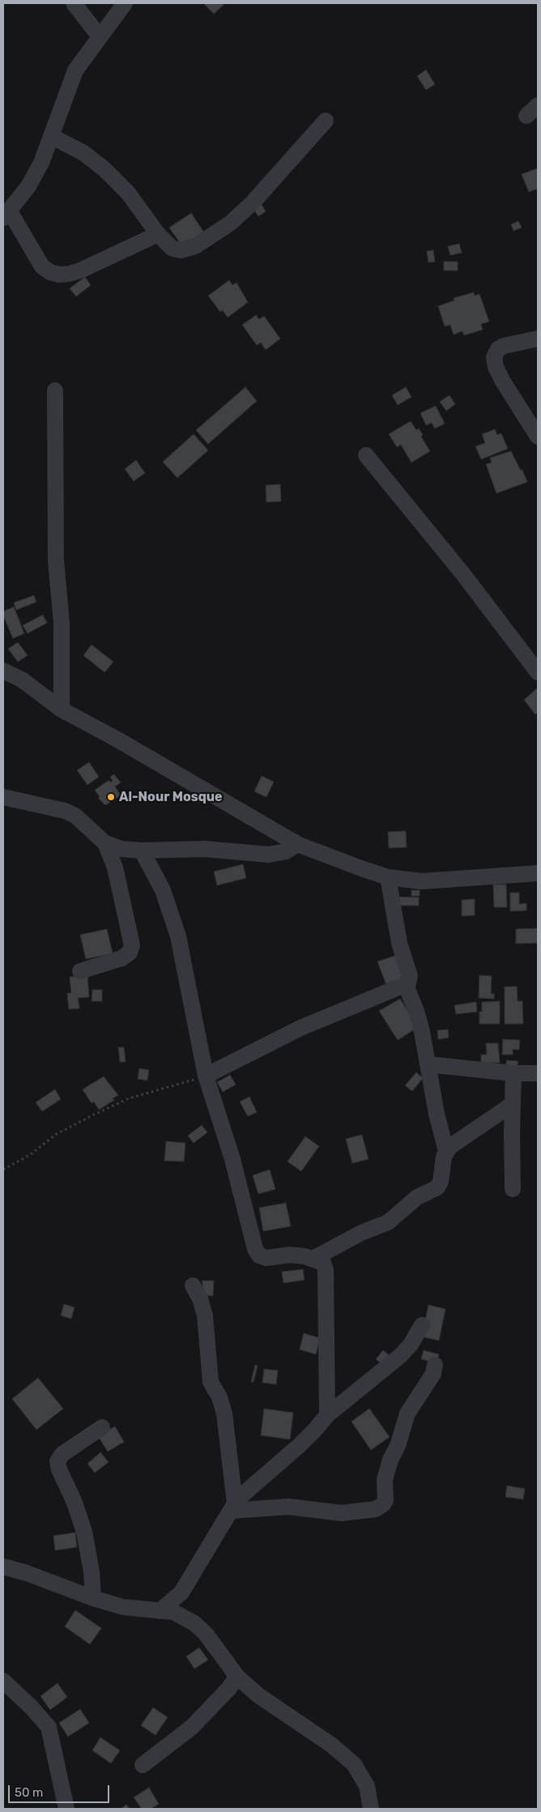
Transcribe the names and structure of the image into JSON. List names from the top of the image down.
{
  "places": ["Al-Nour Mosque"],
  "scale_bar": "50 m"
}
